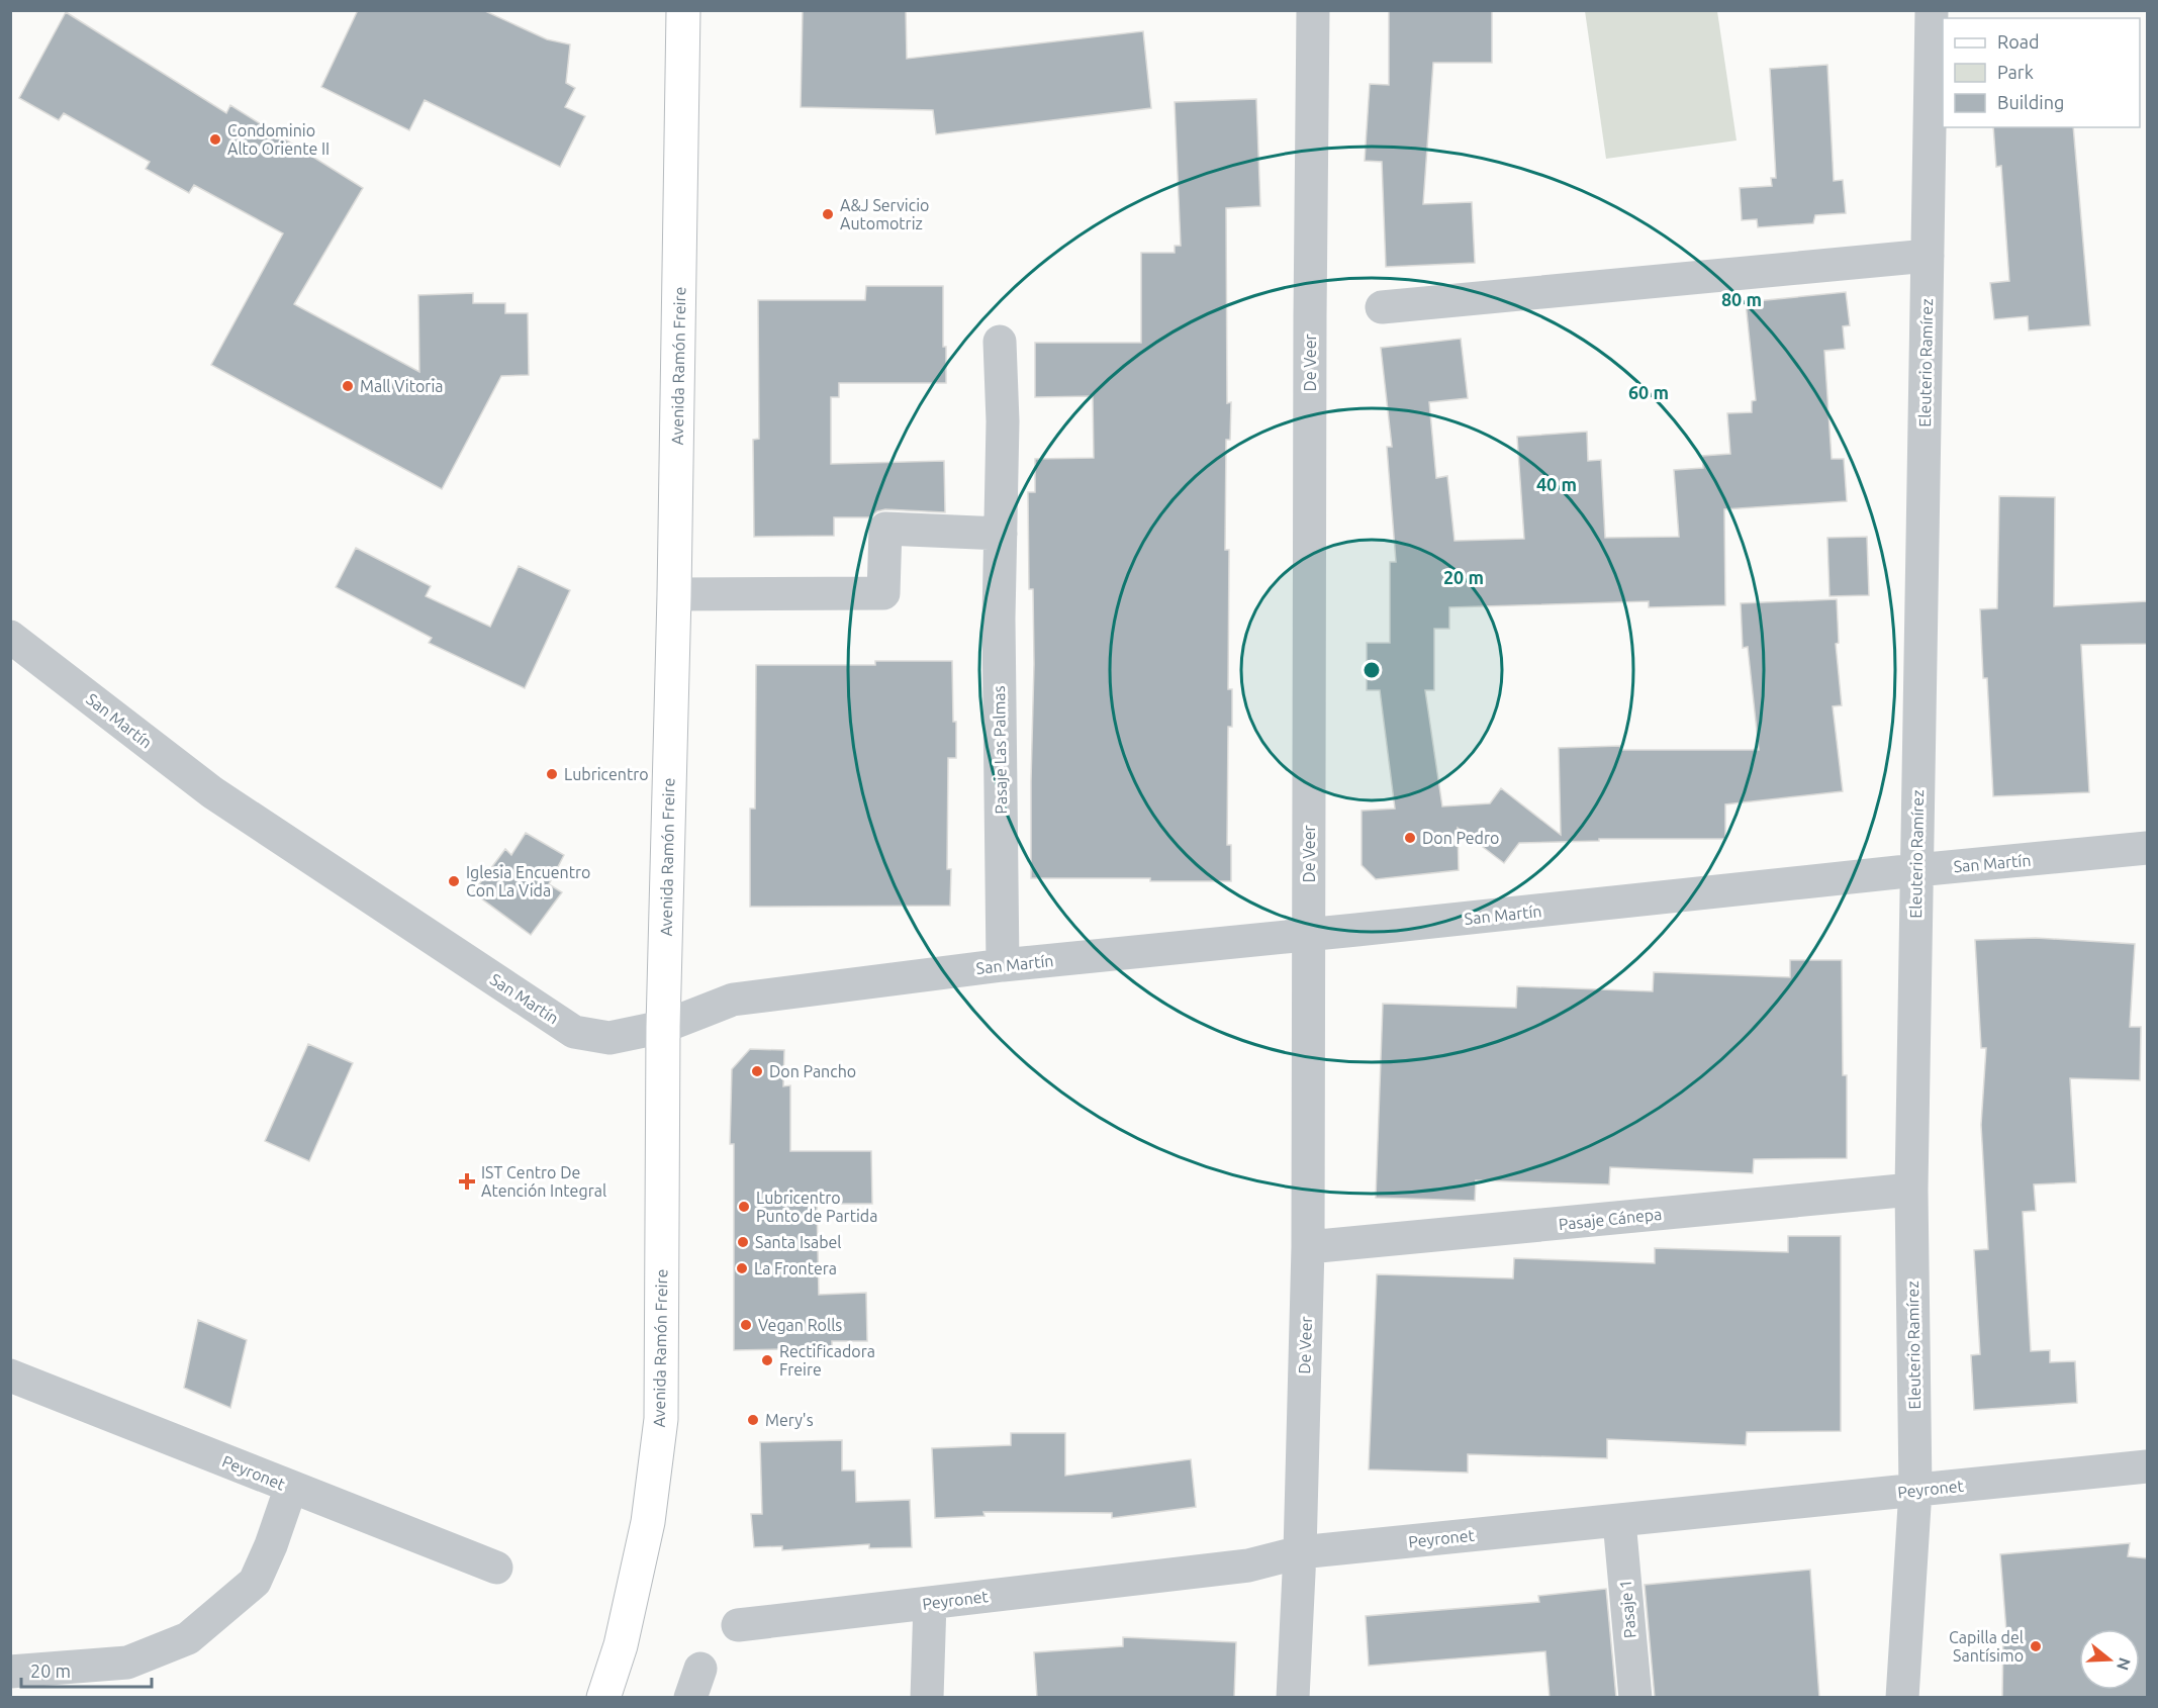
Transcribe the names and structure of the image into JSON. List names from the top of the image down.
{
  "streets": {
    "main road": ["Avenida Ramón Freire"],
    "street": [
      "De Veer",
      "Eleuterio Ramírez",
      "San Martín",
      "Pasaje Las Palmas",
      "Pasaje Cánepa",
      "Peyronet",
      "Pasaje 1"
    ]
  },
  "crossings": [
    ["De Veer", "San Martín"],
    ["De Veer", "Pasaje Cánepa"],
    ["De Veer", "Peyronet"],
    ["Eleuterio Ramírez", "San Martín"],
    ["Eleuterio Ramírez", "Pasaje Cánepa"],
    ["Eleuterio Ramírez", "Peyronet"],
    ["Avenida Ramón Freire", "San Martín"],
    ["San Martín", "Pasaje Las Palmas"],
    ["Peyronet", "Pasaje 1"]
  ],
  "places": {
    "other": [
      "Condominio Alto Oriente II",
      "A&J Servicio Automotriz",
      "Mall Vitoria",
      "Lubricentro",
      "Don Pedro",
      "Iglesia Encuentro Con La Vida",
      "Don Pancho",
      "Lubricentro Punto de Partida",
      "Santa Isabel",
      "La Frontera",
      "Vegan Rolls",
      "Rectificadora Freire",
      "Mery's",
      "Capilla del Santísimo"
    ],
    "health": ["IST Centro De Atención Integral"]
  },
  "legend": ["Road", "Park", "Building"],
  "scale_bar": "20 m",
  "north": "right",
  "rings": [
    "80 m",
    "60 m",
    "40 m",
    "20 m"
  ]
}
